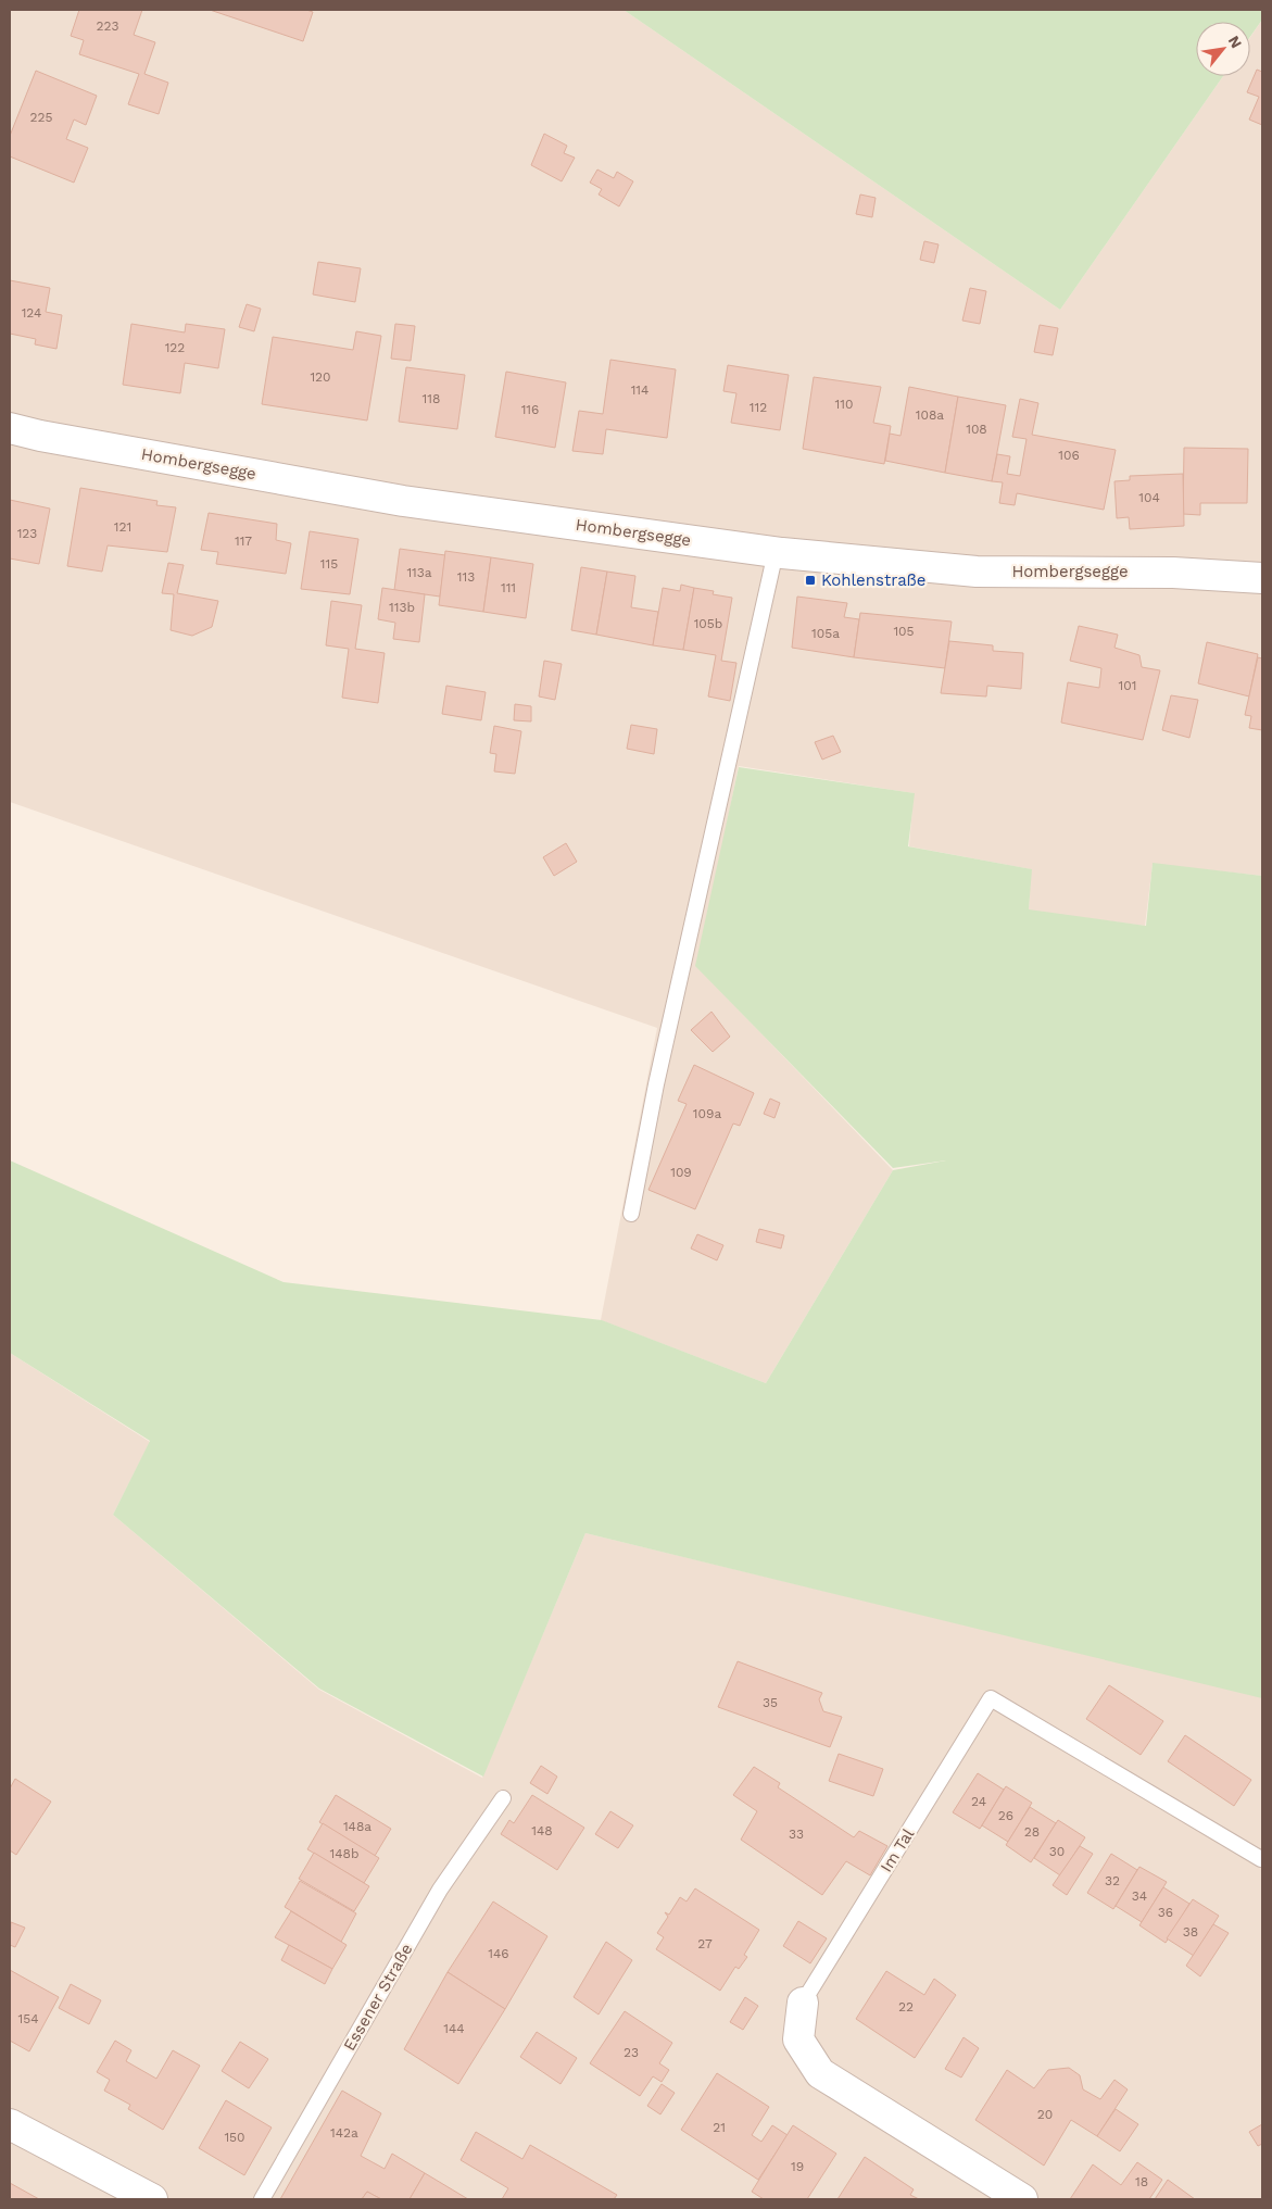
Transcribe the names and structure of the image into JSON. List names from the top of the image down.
{
  "streets": {
    "street": ["Hombergsegge", "Im Tal"],
    "lane": ["Essener Straße"]
  },
  "places": {
    "transit": ["Kohlenstraße"]
  },
  "house_numbers": [
    "223",
    "225",
    "124",
    "122",
    "120",
    "114",
    "118",
    "110",
    "112",
    "116",
    "108a",
    "108",
    "106",
    "104",
    "121",
    "123",
    "117",
    "115",
    "113a",
    "113",
    "111",
    "113b",
    "105b",
    "105",
    "105a",
    "101",
    "109a",
    "109",
    "35",
    "24",
    "26",
    "148a",
    "148",
    "28",
    "33",
    "30",
    "148b",
    "32",
    "34",
    "36",
    "38",
    "27",
    "146",
    "22",
    "154",
    "144",
    "23",
    "20",
    "21",
    "142a",
    "150",
    "19",
    "18"
  ],
  "north": "top right"
}
